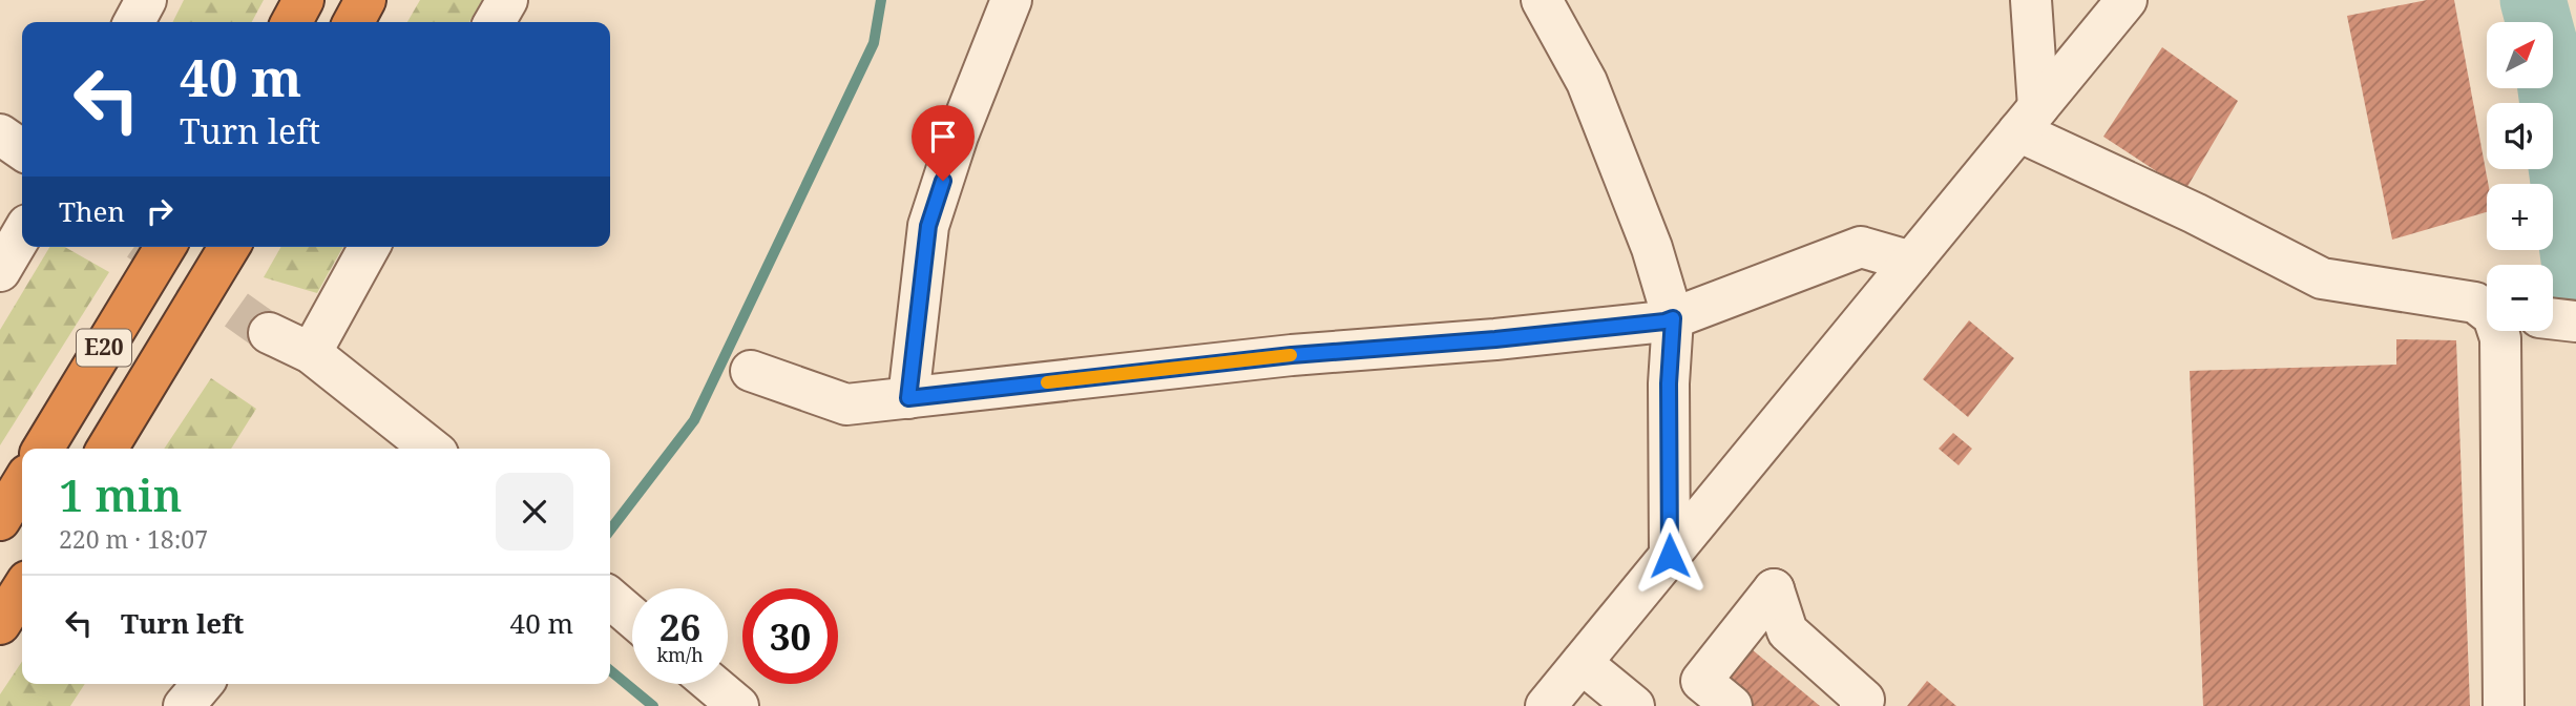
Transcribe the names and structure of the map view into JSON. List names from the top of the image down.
{
  "streets": {
    "highway": ["E20"]
  },
  "north": "top right",
  "page": {
    "map_buttons": ["+", "−"],
    "turn": ["40 m", "Turn left"],
    "then": "Then",
    "heading": ["1 min", "220 m · 18:07"],
    "list": [
      {
        "name": "Turn left",
        "value": "40 m"
      }
    ],
    "speed": "26 km/h",
    "limit": "30"
  }
}
